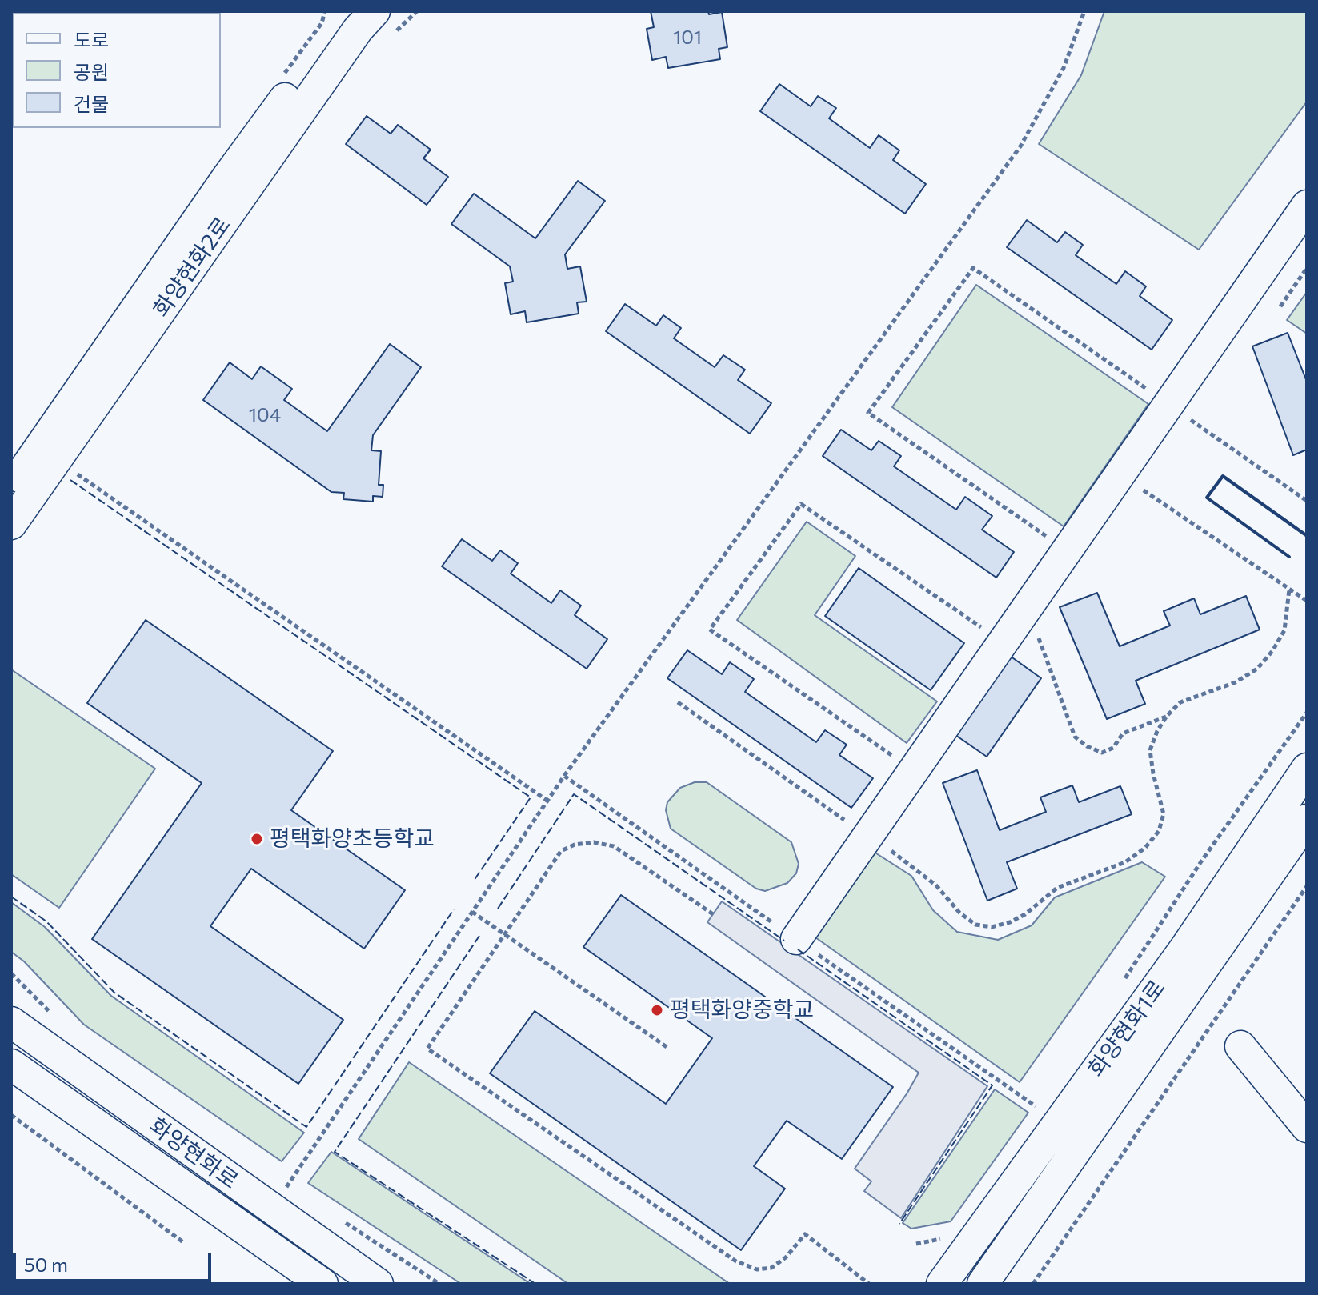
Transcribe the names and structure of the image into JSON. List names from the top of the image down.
{
  "streets": {
    "street": ["화양현화2로", "화양현화1로", "화양현화로"]
  },
  "places": ["평택화양초등학교", "평택화양중학교"],
  "house_numbers": ["101", "104"],
  "legend": ["도로", "공원", "건물"],
  "scale_bar": "50 m"
}
